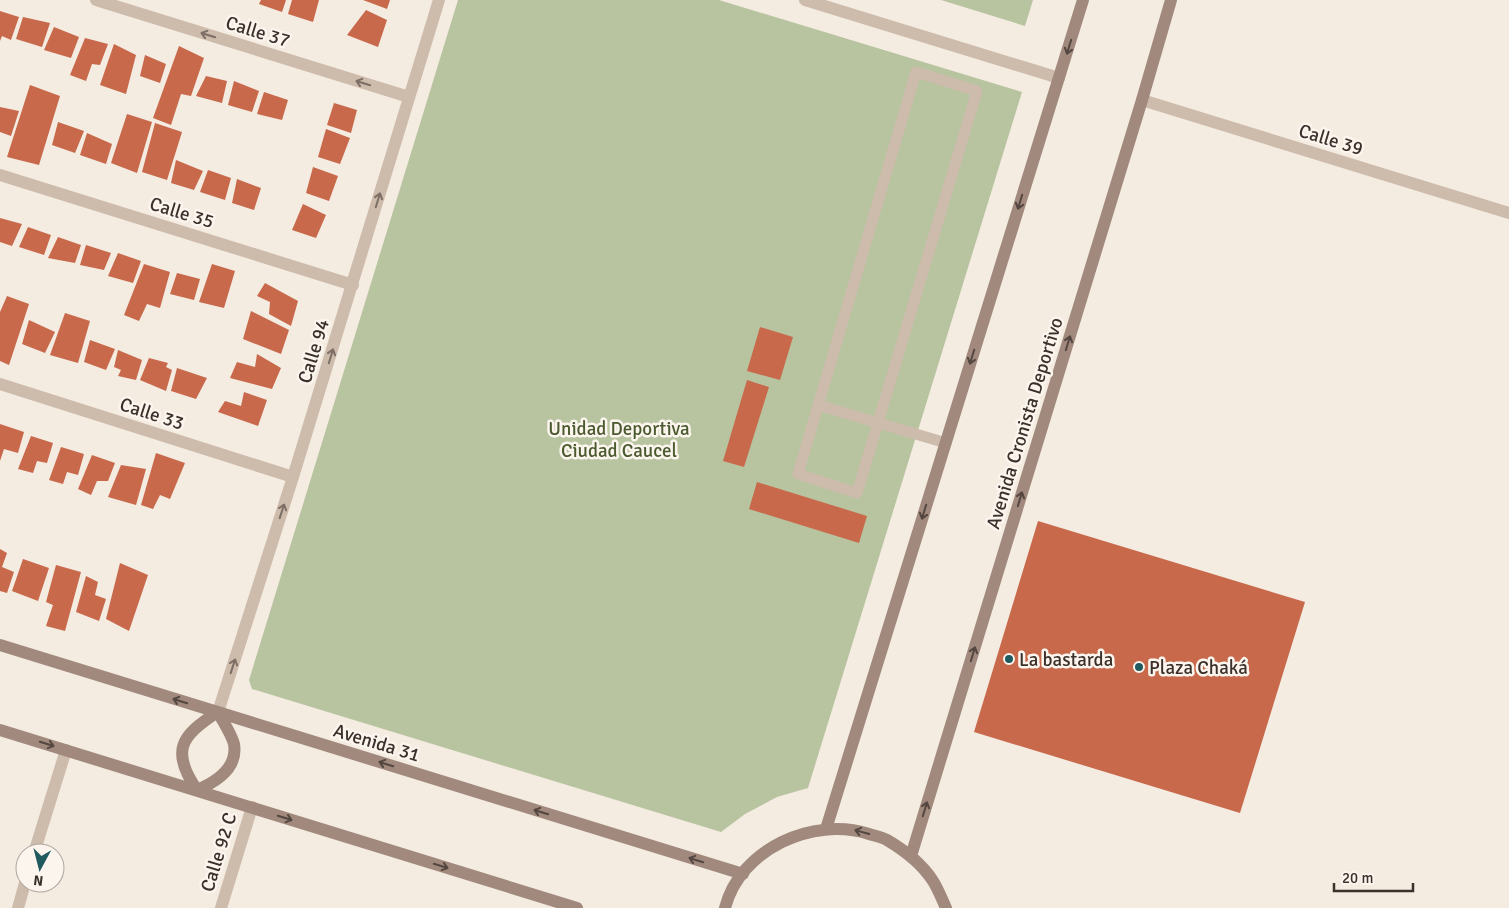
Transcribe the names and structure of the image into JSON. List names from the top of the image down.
{
  "streets": {
    "main road": ["Avenida Cronista Deportivo", "Avenida 31"],
    "street": [
      "Calle 37",
      "Calle 39",
      "Calle 35",
      "Calle 94",
      "Calle 33",
      "Calle 92 C"
    ]
  },
  "crossings": [
    ["Calle 37", "Calle 94"],
    ["Calle 39", "Avenida Cronista Deportivo"],
    ["Calle 35", "Calle 94"],
    ["Calle 94", "Calle 33"],
    ["Calle 94", "Avenida 31"]
  ],
  "one_way": ["Calle 37", "Calle 94"],
  "parks": ["Unidad Deportiva Ciudad Caucel"],
  "places": ["La bastarda", "Plaza Chaká"],
  "scale_bar": "20 m",
  "north": "bottom"
}
